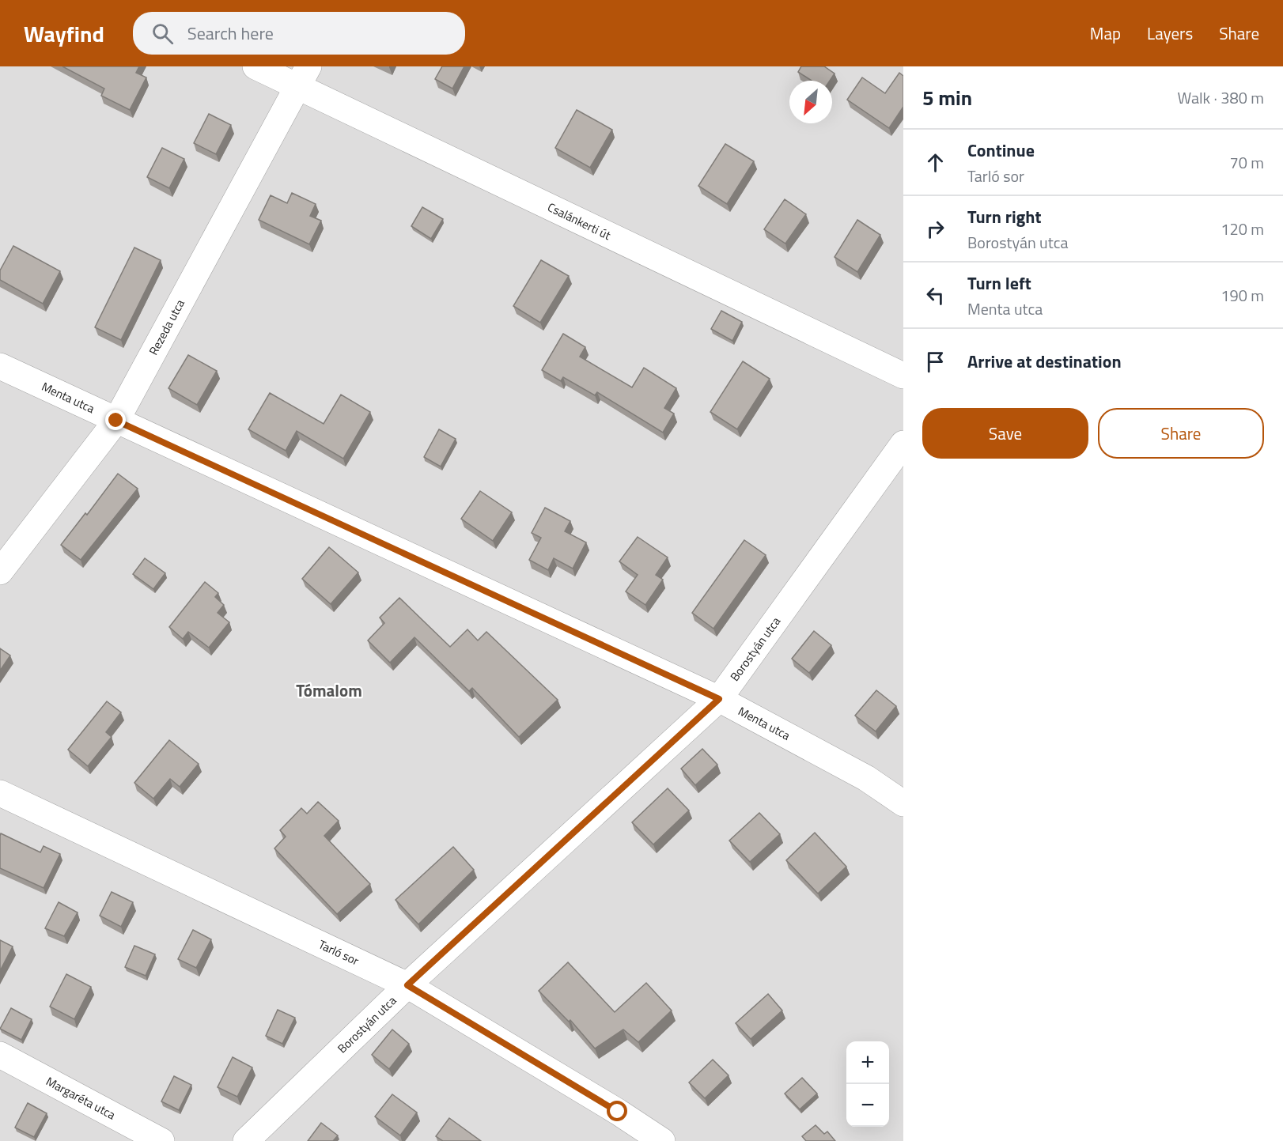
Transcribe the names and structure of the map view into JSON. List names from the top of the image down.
{
  "streets": {
    "street": [
      "Csalánkerti út",
      "Rezeda utca",
      "Menta utca",
      "Borostyán utca",
      "Tarló sor",
      "Margaréta utca"
    ]
  },
  "crossings": [
    ["Csalánkerti út", "Rezeda utca"],
    ["Rezeda utca", "Menta utca"],
    ["Menta utca", "Borostyán utca"],
    ["Borostyán utca", "Tarló sor"]
  ],
  "districts": ["Tómalom"],
  "north": "bottom left",
  "page": {
    "header": "Wayfind",
    "search": "Search here",
    "nav": ["Map", "Layers", "Share"],
    "heading": ["5 min", "Walk · 380 m"],
    "list": [
      ["Continue", "Tarló sor", "70 m"],
      ["Turn right", "Borostyán utca", "120 m"],
      ["Turn left", "Menta utca", "190 m"],
      "Arrive at destination"
    ],
    "buttons": ["Save", "Share"],
    "map_buttons": ["+", "−"]
  }
}
